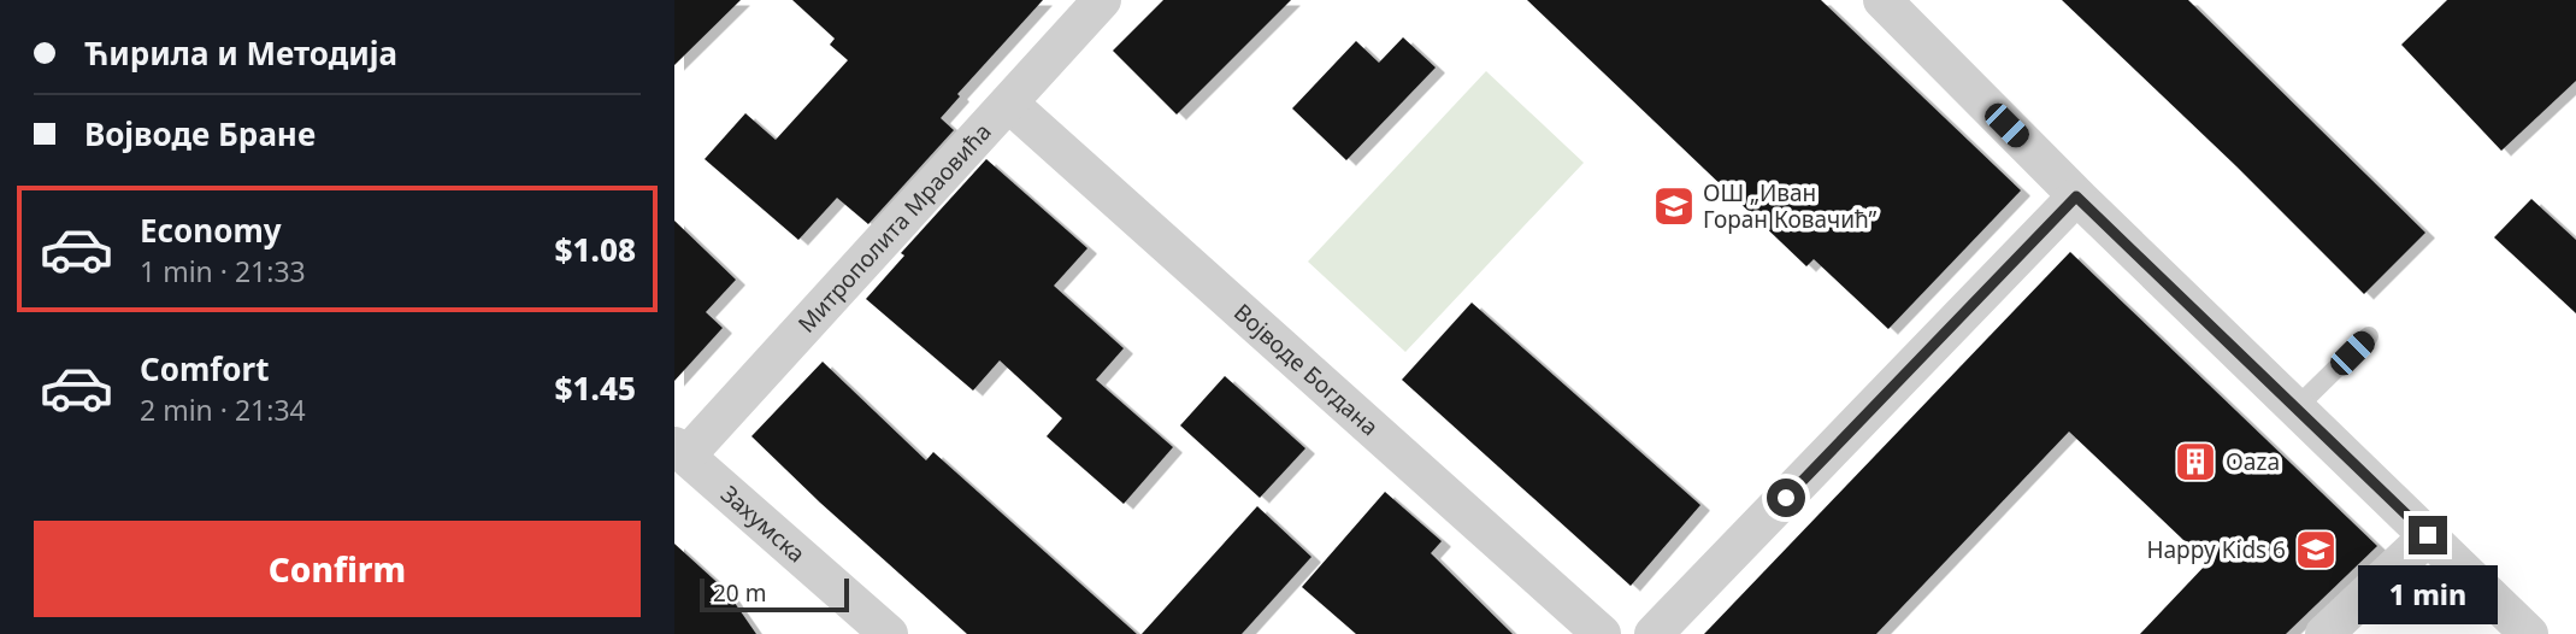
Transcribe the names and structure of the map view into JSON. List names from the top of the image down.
{
  "streets": {
    "street": ["Митрополита Мраовића", "Војводе Богдана", "Захумска"]
  },
  "crossings": [
    ["Митрополита Мраовића", "Војводе Богдана"],
    ["Митрополита Мраовића", "Захумска"]
  ],
  "places": {
    "school or university": ["ОШ „Иван Горан Ковачић”", "Happy Kids 6"],
    "building": ["Oaza"]
  },
  "scale_bar": "20 m",
  "page": {
    "banner": ["Ћирила и Методија", "Војводе Бране"],
    "list": [
      {
        "name": "Economy",
        "note": "1 min · 21:33",
        "value": "$1.08"
      },
      {
        "name": "Comfort",
        "note": "2 min · 21:34",
        "value": "$1.45"
      }
    ],
    "buttons": "Confirm",
    "bubble": "1 min",
    "scale": "20 m"
  }
}
